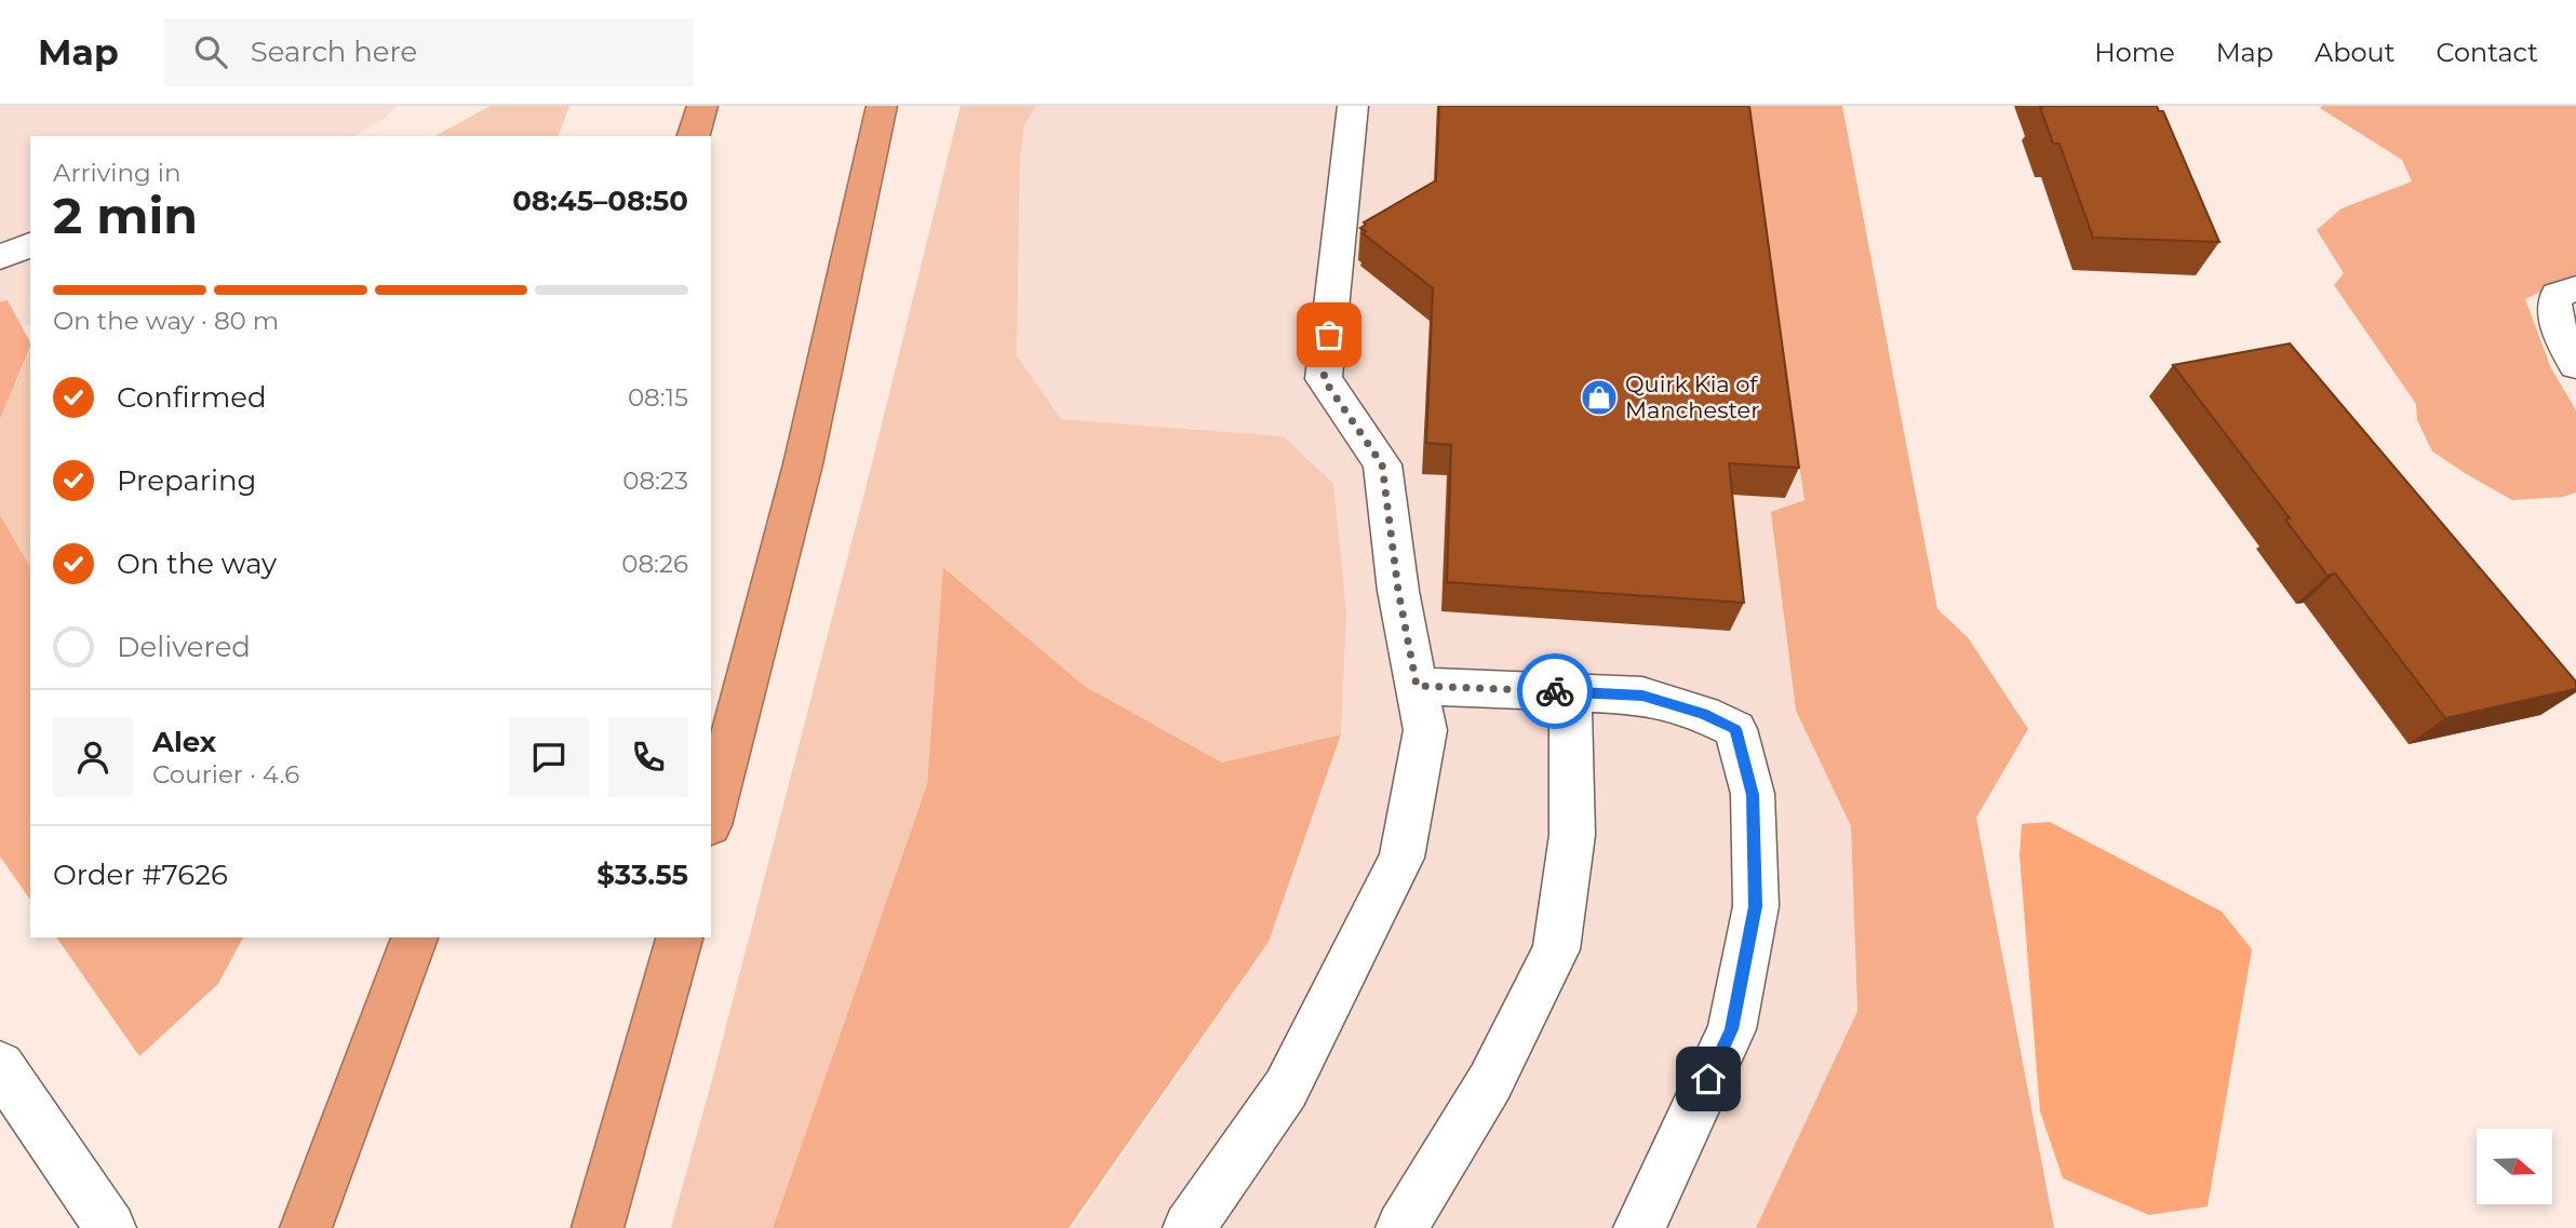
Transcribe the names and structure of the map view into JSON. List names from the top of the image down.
{
  "places": {
    "shop": ["Quirk Kia of Manchester"]
  },
  "north": "right",
  "page": {
    "header": "Map",
    "search": "Search here",
    "nav": [
      "Home",
      "Map",
      "About",
      "Contact"
    ],
    "heading": ["2 min", "Arriving in", "08:45–08:50"],
    "panel": [
      "Alex",
      "Courier · 4.6",
      "Order #7626",
      "$33.55"
    ],
    "bar": "On the way · 80 m",
    "list": [
      ["Confirmed", "08:15"],
      ["Preparing", "08:23"],
      ["On the way", "08:26"],
      "Delivered"
    ]
  }
}
